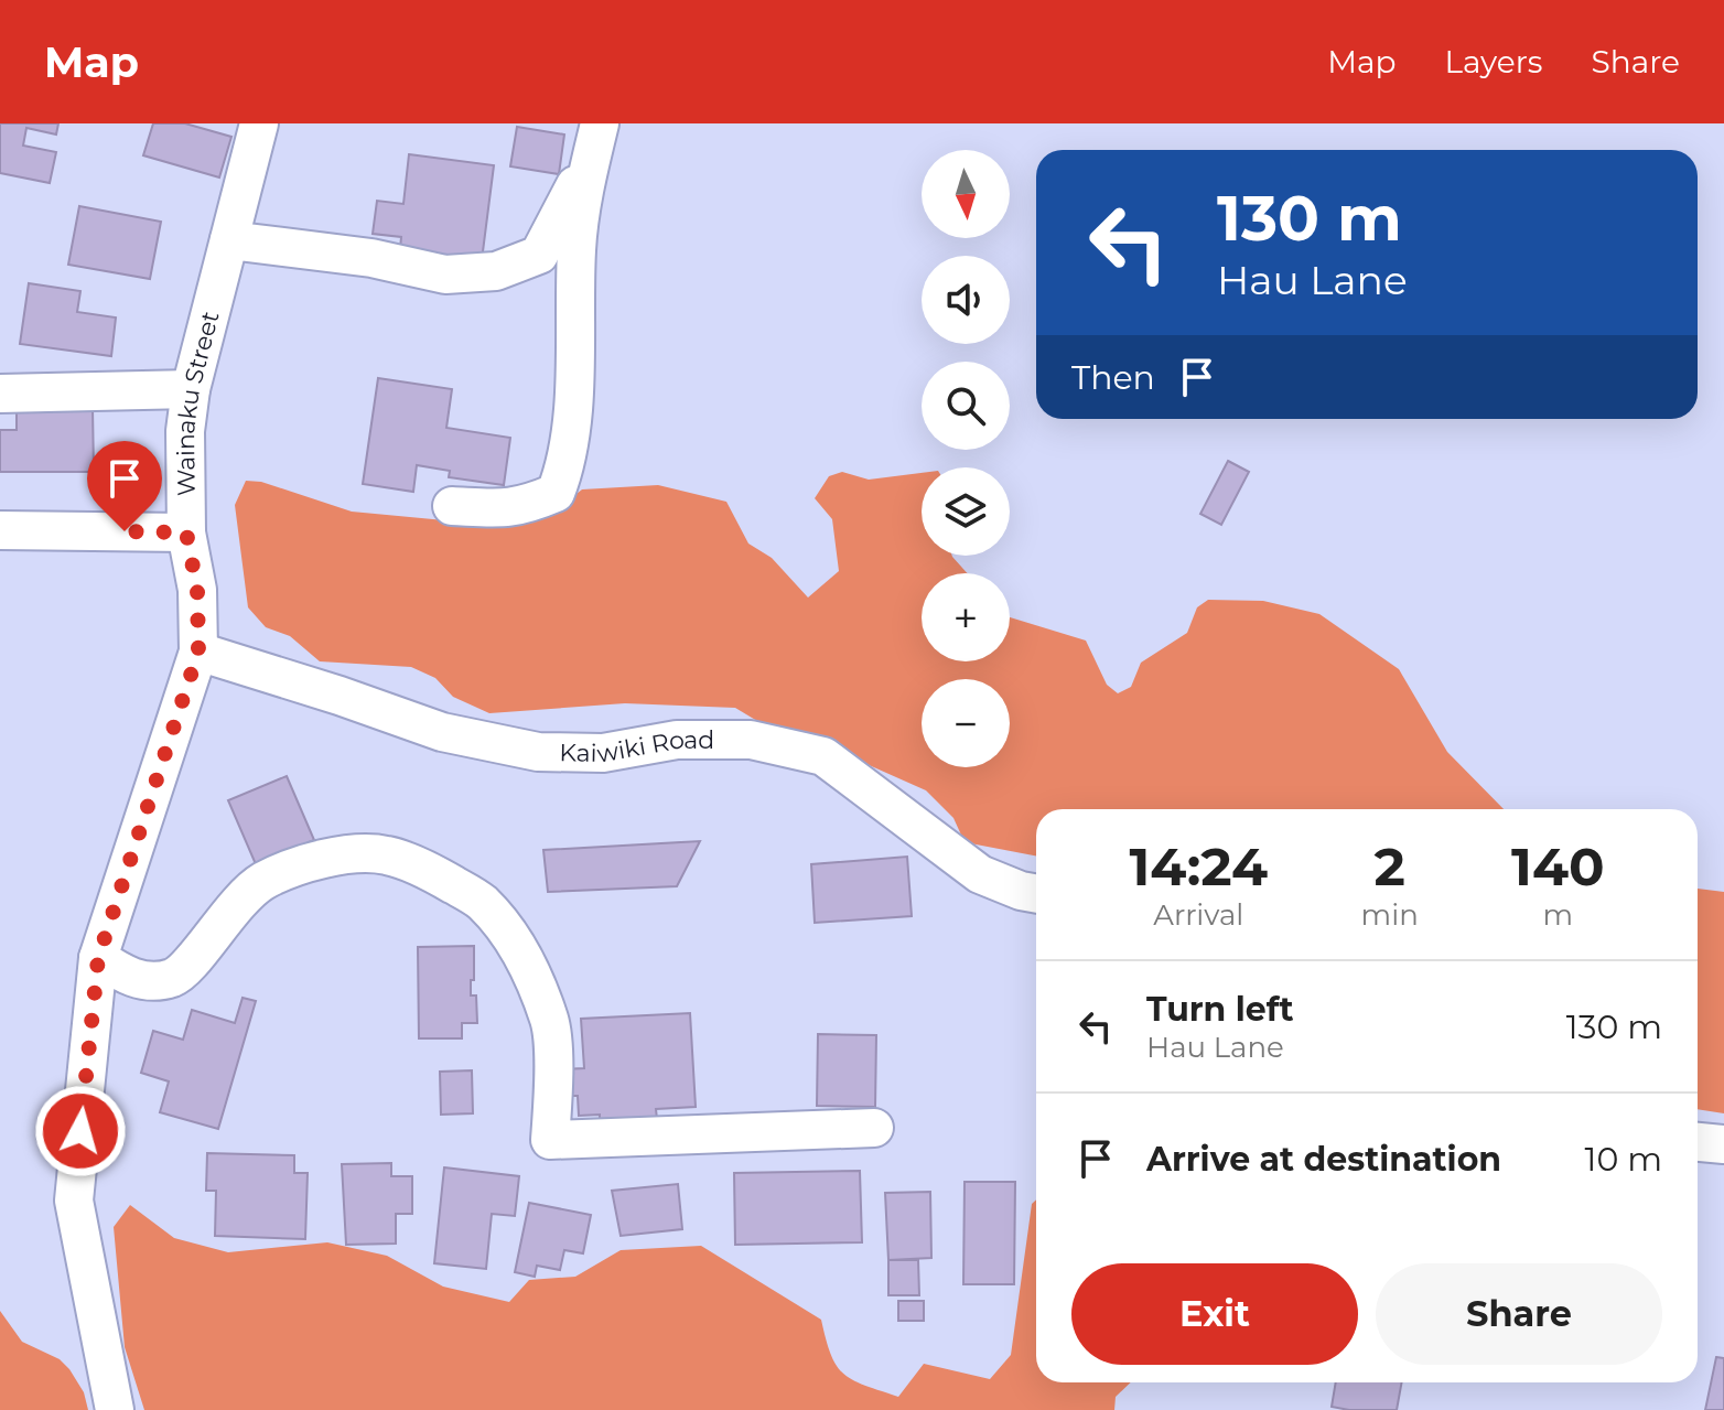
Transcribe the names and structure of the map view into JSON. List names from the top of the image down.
{
  "streets": {
    "street": ["Wainaku Street", "Kaiwiki Road"]
  },
  "crossings": [
    ["Wainaku Street", "Kaiwiki Road"]
  ],
  "north": "bottom",
  "page": {
    "header": "Map",
    "nav": ["Map", "Layers", "Share"],
    "map_buttons": ["+", "−"],
    "turn": ["130 m", "Hau Lane"],
    "then": "Then",
    "eta": [
      "14:24",
      "Arrival",
      "2",
      "min",
      "140",
      "m"
    ],
    "list": [
      {
        "name": "Turn left",
        "note": "Hau Lane",
        "value": "130 m"
      },
      {
        "name": "Arrive at destination",
        "value": "10 m"
      }
    ],
    "buttons": ["Exit", "Share"]
  }
}
